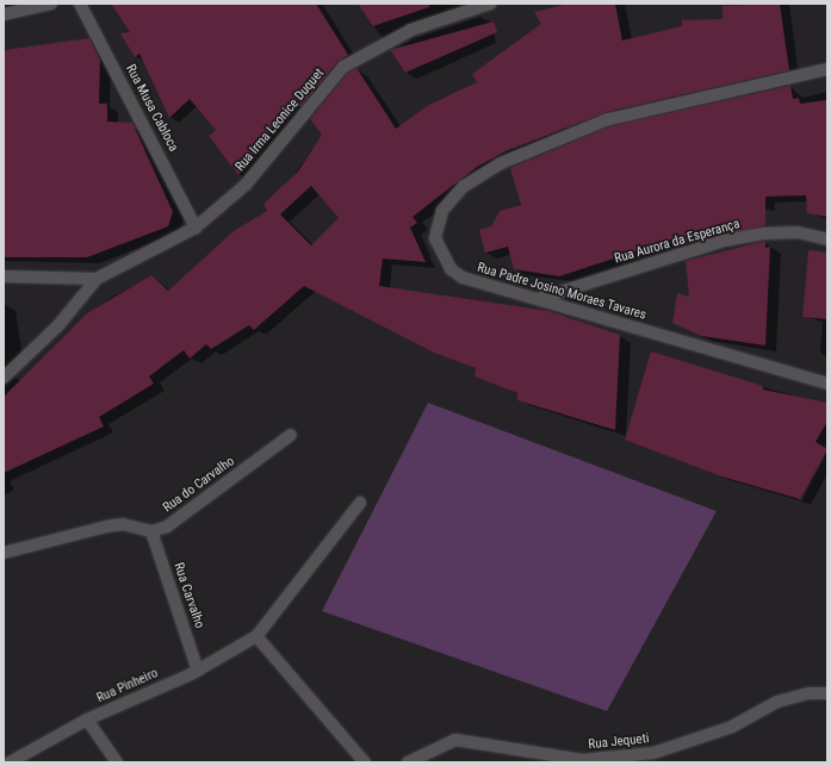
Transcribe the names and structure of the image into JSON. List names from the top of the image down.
{
  "streets": {
    "street": [
      "Rua Musa Cabloca",
      "Rua Irma Leonice Duquet",
      "Rua Aurora da Esperança",
      "Rua Padre Josino Moraes Tavares",
      "Rua do Carvalho",
      "Rua Carvalho",
      "Rua Pinheiro",
      "Rua Jequeti"
    ]
  },
  "crossings": [
    ["Rua Musa Cabloca", "Rua Irma Leonice Duquet"],
    ["Rua Aurora da Esperança", "Rua Padre Josino Moraes Tavares"],
    ["Rua do Carvalho", "Rua Carvalho"],
    ["Rua Carvalho", "Rua Pinheiro"]
  ]
}
